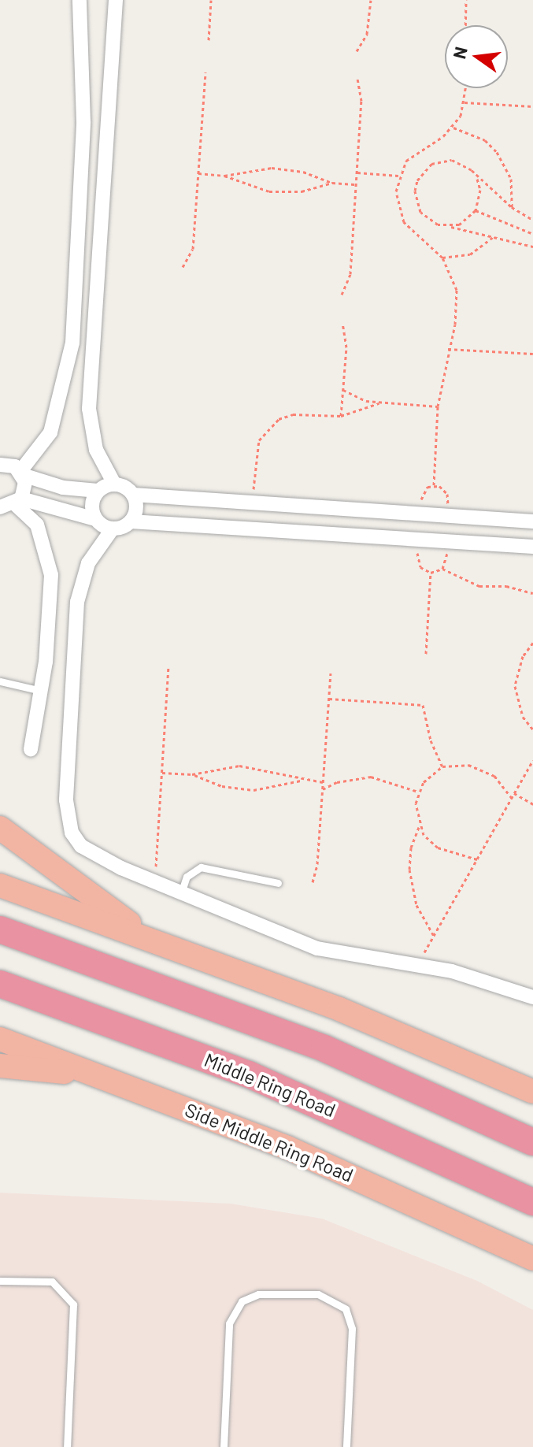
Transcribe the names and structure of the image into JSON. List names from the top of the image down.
{
  "streets": {
    "highway": ["Middle Ring Road", "Side Middle Ring Road"]
  },
  "north": "left"
}
